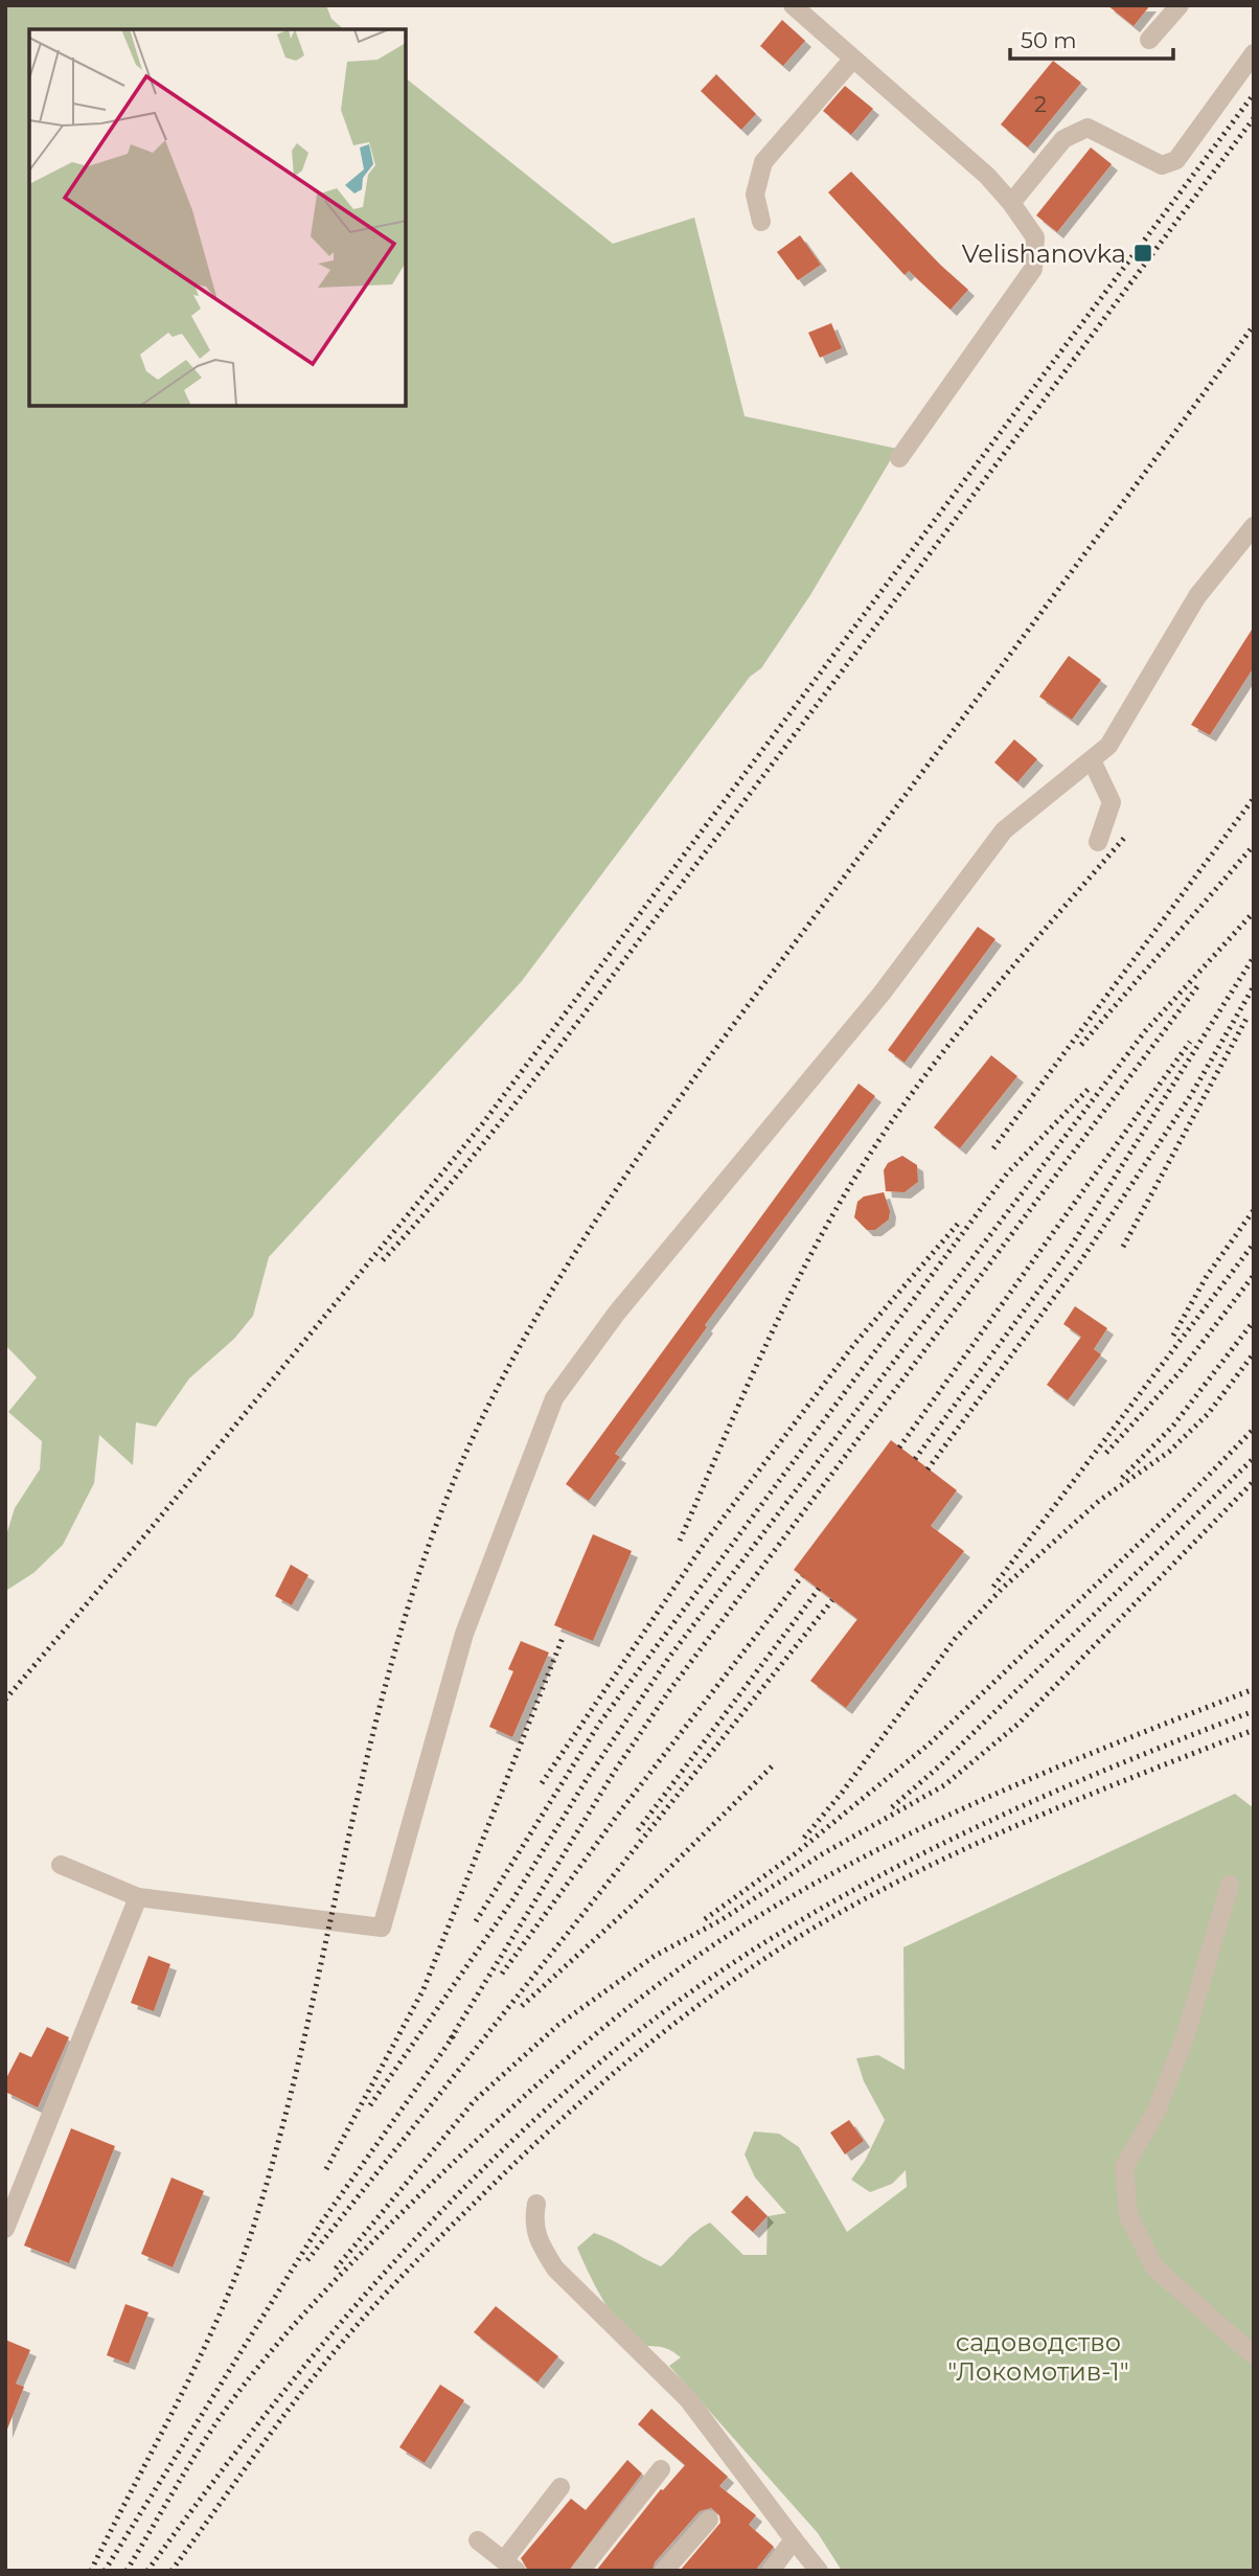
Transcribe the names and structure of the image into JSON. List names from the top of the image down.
{
  "parks": ["садоводство \"Локомотив-1\""],
  "places": {
    "transit": ["Velishanovka"]
  },
  "house_numbers": ["2"],
  "scale_bar": "50 m"
}
